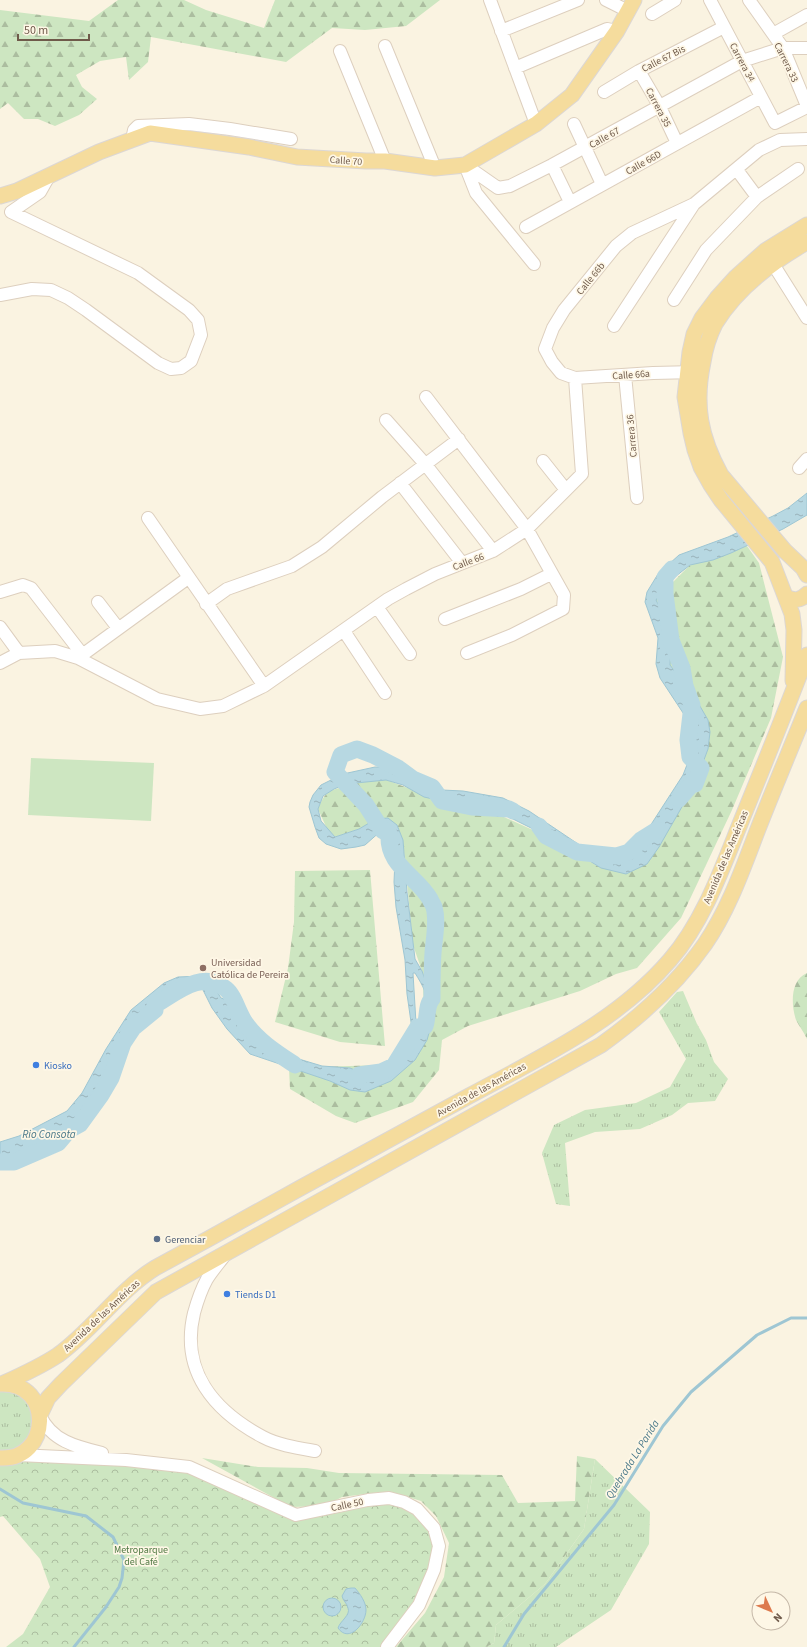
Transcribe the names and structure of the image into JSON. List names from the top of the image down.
{
  "streets": {
    "main road": ["Calle 70", "Avenida de las Américas"],
    "street": [
      "Calle 67 Bis",
      "Carrera 34",
      "Carrera 33",
      "Carrera 35",
      "Calle 67",
      "Calle 66D",
      "Calle 66b",
      "Calle 66a",
      "Carrera 36",
      "Calle 66",
      "Calle 50"
    ]
  },
  "crossings": [
    ["Calle 67 Bis", "Carrera 34"],
    ["Calle 67 Bis", "Carrera 35"],
    ["Carrera 34", "Carrera 33"],
    ["Carrera 34", "Calle 67"],
    ["Carrera 34", "Calle 66D"],
    ["Carrera 33", "Calle 67"],
    ["Carrera 35", "Calle 67"],
    ["Carrera 35", "Calle 66D"],
    ["Calle 67", "Calle 70"],
    ["Calle 66b", "Calle 66a"],
    ["Calle 66b", "Calle 66"],
    ["Calle 66a", "Carrera 36"],
    ["Calle 66a", "Calle 66"],
    ["Avenida de las Américas", "Calle 50"]
  ],
  "water": ["Rio Consota", "Quebrada La Parida"],
  "parks": ["Metroparque del Café"],
  "places": [
    "Universidad Católica de Pereira",
    "Kiosko",
    "Gerenciar",
    "Tiends D1"
  ],
  "scale_bar": "50 m",
  "north": "bottom right"
}
